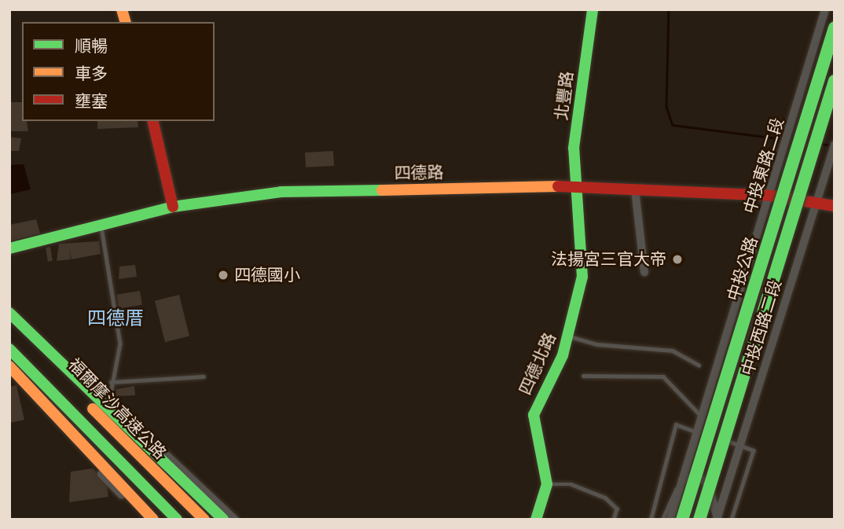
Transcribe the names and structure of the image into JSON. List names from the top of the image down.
{
  "streets": {
    "main road": [
      "北豐路",
      "四德路",
      "中投公路",
      "四德北路",
      "福爾摩沙高速公路"
    ],
    "street": ["中投東路二段", "中投西路二段"]
  },
  "crossings": [
    ["北豐路", "四德路"],
    ["北豐路", "四德北路"],
    ["中投東路二段", "四德路"],
    ["四德路", "中投西路二段"],
    ["四德路", "四德北路"]
  ],
  "districts": ["四德厝"],
  "places": ["法揚宮三官大帝", "四德國小"],
  "legend": ["順暢", "車多", "壅塞"]
}
